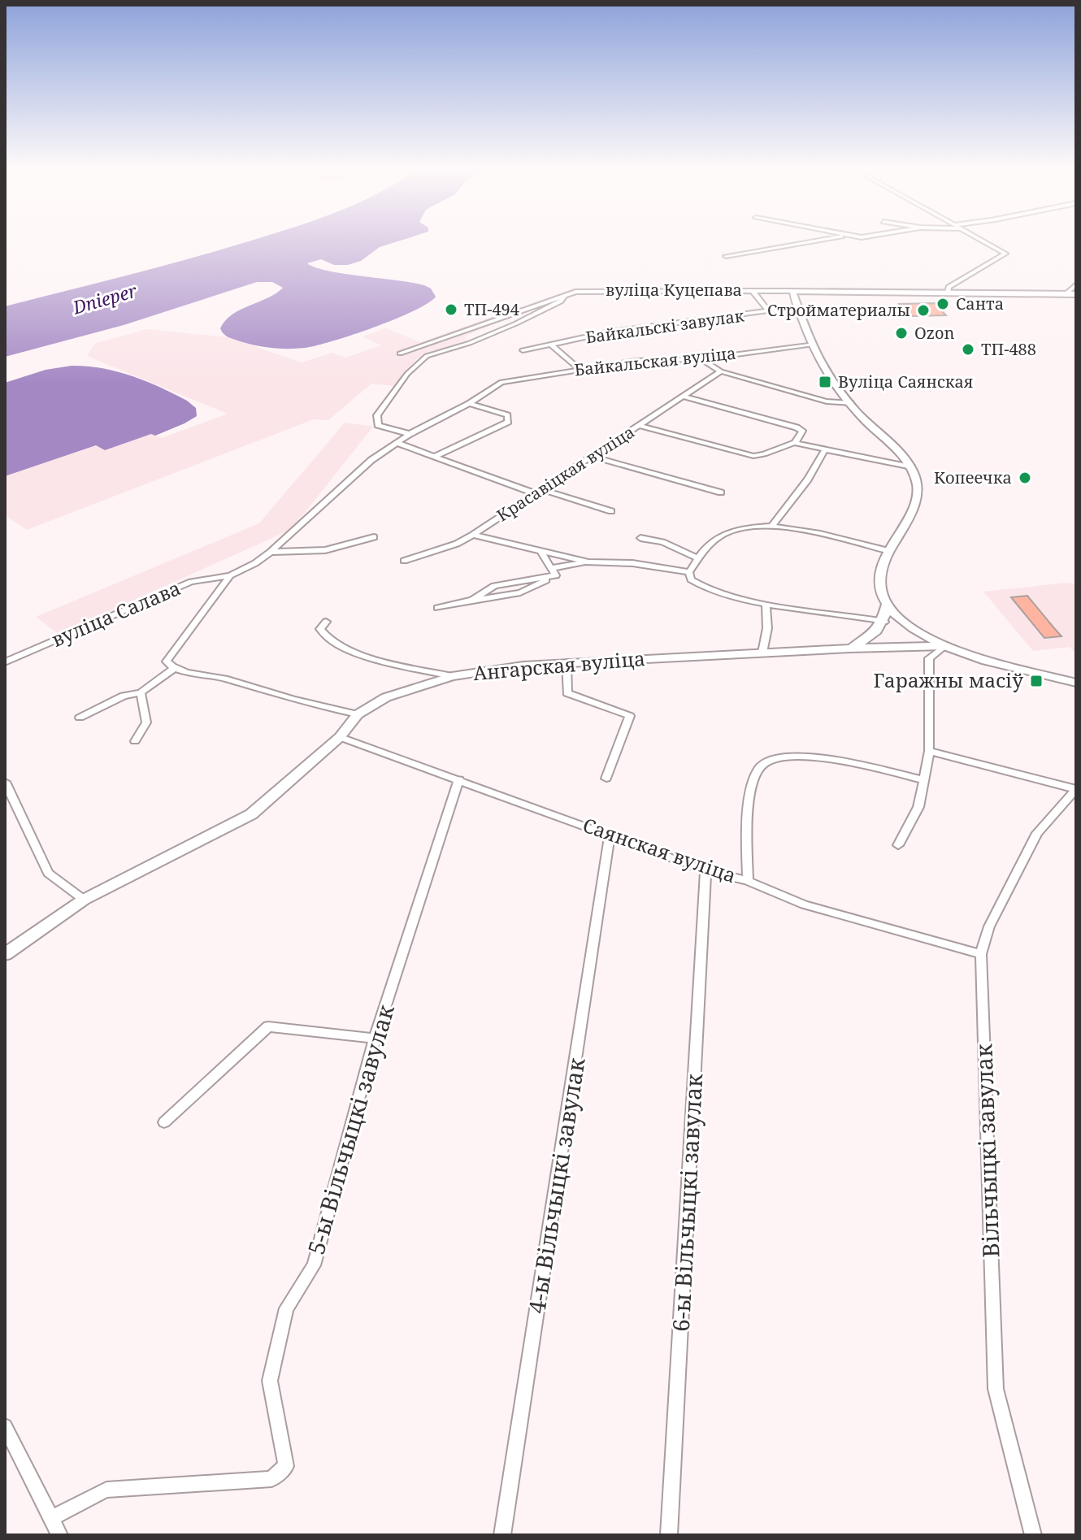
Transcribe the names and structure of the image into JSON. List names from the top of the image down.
{
  "streets": {
    "main road": ["вуліца Куцепава", "Ангарская вуліца"],
    "street": [
      "Байкальскі завулак",
      "Байкальская вуліца",
      "Красавіцкая вуліца",
      "вуліца Салава",
      "Саянская вуліца",
      "5-ы Вільчыцкі завулак",
      "Вільчыцкі завулак",
      "4-ы Вільчыцкі завулак",
      "6-ы Вільчыцкі завулак"
    ]
  },
  "crossings": [
    ["вуліца Куцепава", "Байкальскі завулак"],
    ["Ангарская вуліца", "Саянская вуліца"],
    ["Саянская вуліца", "5-ы Вільчыцкі завулак"],
    ["Саянская вуліца", "Вільчыцкі завулак"],
    ["Саянская вуліца", "4-ы Вільчыцкі завулак"],
    ["Саянская вуліца", "6-ы Вільчыцкі завулак"]
  ],
  "water": ["Dnieper"],
  "places": {
    "other": [
      "Санта",
      "ТП-494",
      "Стройматериалы",
      "Ozon",
      "ТП-488",
      "Копеечка"
    ],
    "transit": ["Вуліца Саянская", "Гаражны масіў"]
  }
}
